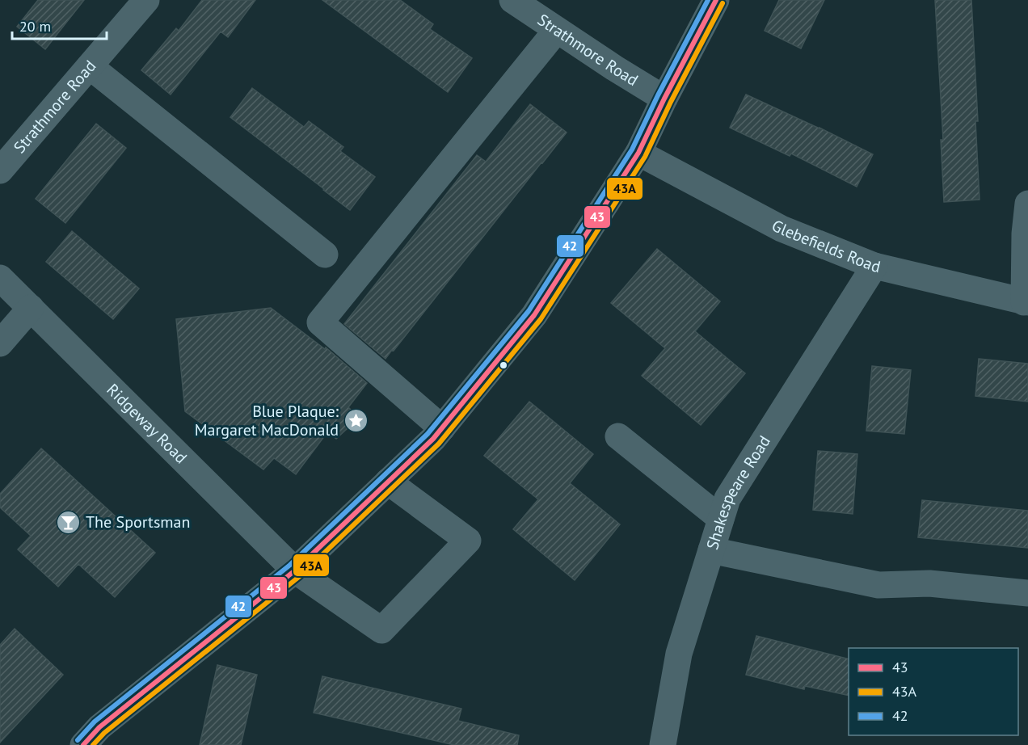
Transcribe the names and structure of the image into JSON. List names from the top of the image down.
{
  "streets": {
    "street": [
      "Strathmore Road",
      "Glebefields Road",
      "Ridgeway Road",
      "Shakespeare Road"
    ]
  },
  "crossings": [
    ["Glebefields Road", "Shakespeare Road"]
  ],
  "places": {
    "place": ["Blue Plaque: Margaret MacDonald"],
    "bar": ["The Sportsman"]
  },
  "lines": ["transit line 43", "transit line 42", "transit line 43A"],
  "legend": ["43", "43A", "42"],
  "scale_bar": "20 m"
}
